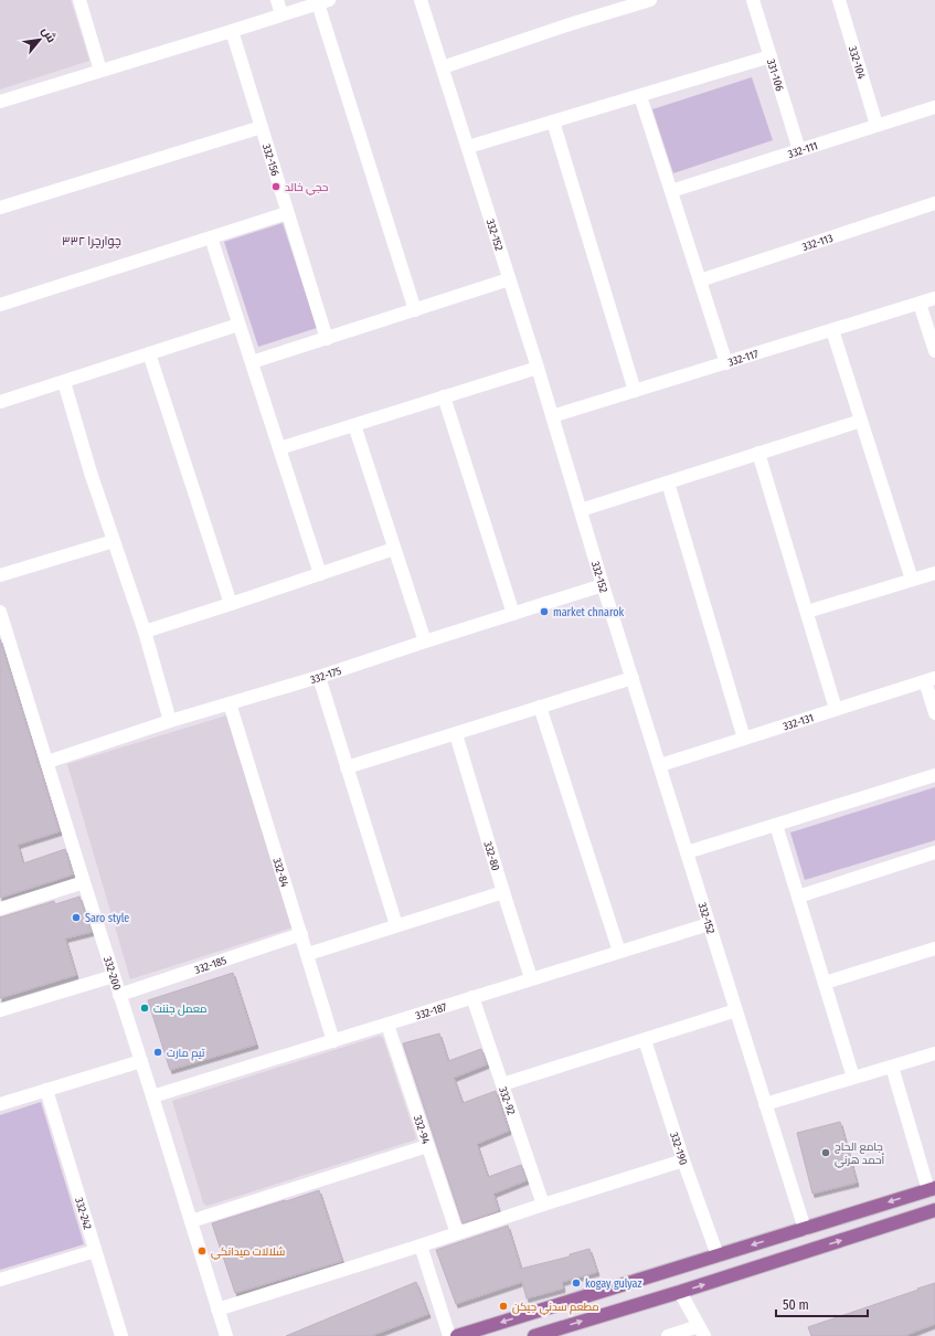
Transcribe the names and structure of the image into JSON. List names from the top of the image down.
{
  "streets": {
    "street": [
      "332-104",
      "331-106",
      "332-111",
      "332-156",
      "332-152",
      "332-113",
      "332-117",
      "332-175",
      "332-131",
      "332-80",
      "332-84",
      "332-185",
      "332-200",
      "332-187",
      "332-92",
      "332-94",
      "332-190",
      "332-242"
    ]
  },
  "crossings": [
    ["332-104", "332-111"],
    ["331-106", "332-111"],
    ["332-152", "332-117"],
    ["332-152", "332-175"],
    ["332-152", "332-131"],
    ["332-152", "332-187"],
    ["332-175", "332-84"],
    ["332-175", "332-200"],
    ["332-80", "332-187"],
    ["332-84", "332-185"],
    ["332-84", "332-187"],
    ["332-185", "332-200"],
    ["332-200", "332-187"],
    ["332-187", "332-92"],
    ["332-187", "332-94"]
  ],
  "districts": ["چوارچرا ٣٣٢"],
  "places": [
    "حجي خالد",
    "market chnarok",
    "Saro style",
    "معمل جننت",
    "تيم مارت",
    "جامع الحاج أحمد هرني",
    "شلالات ميدانكي",
    "kogay gulyaz",
    "مطعم سدني جيكن"
  ],
  "scale_bar": "50 m",
  "north": "top right"
}
